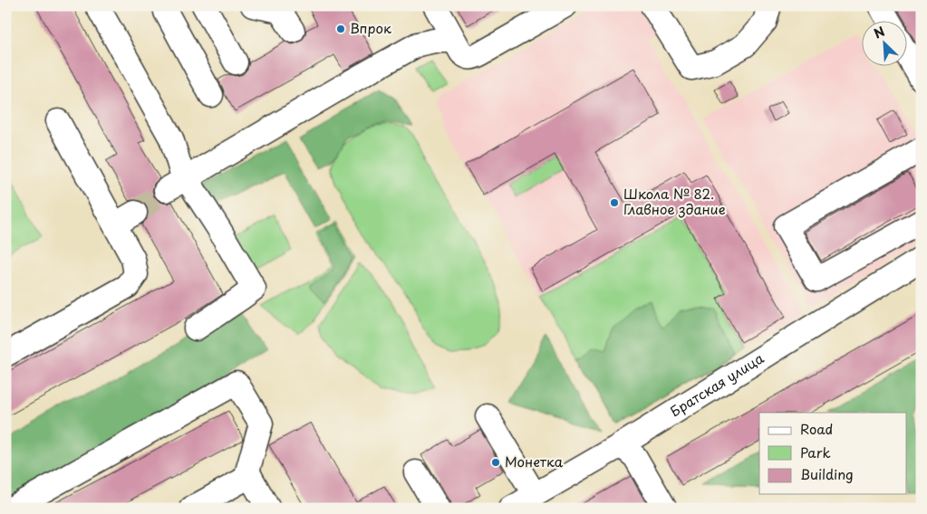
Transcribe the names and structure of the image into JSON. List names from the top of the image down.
{
  "streets": {
    "street": ["Братская улица"]
  },
  "places": ["Впрок", "Школа № 82. Главное здание", "Монетка"],
  "legend": ["Road", "Park", "Building"],
  "north": "top left"
}
